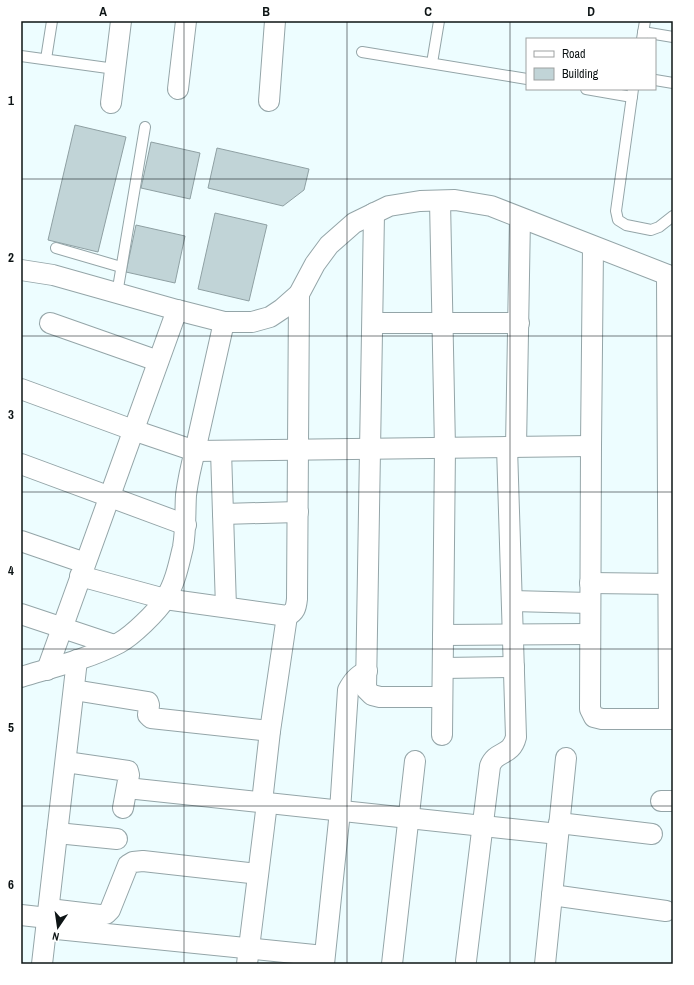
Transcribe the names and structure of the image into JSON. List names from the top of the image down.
{
  "legend": ["Road", "Building"],
  "north": "bottom",
  "grid": {
    "columns": [
      "A",
      "B",
      "C",
      "D"
    ],
    "rows": [
      "1",
      "2",
      "3",
      "4",
      "5",
      "6"
    ]
  }
}
